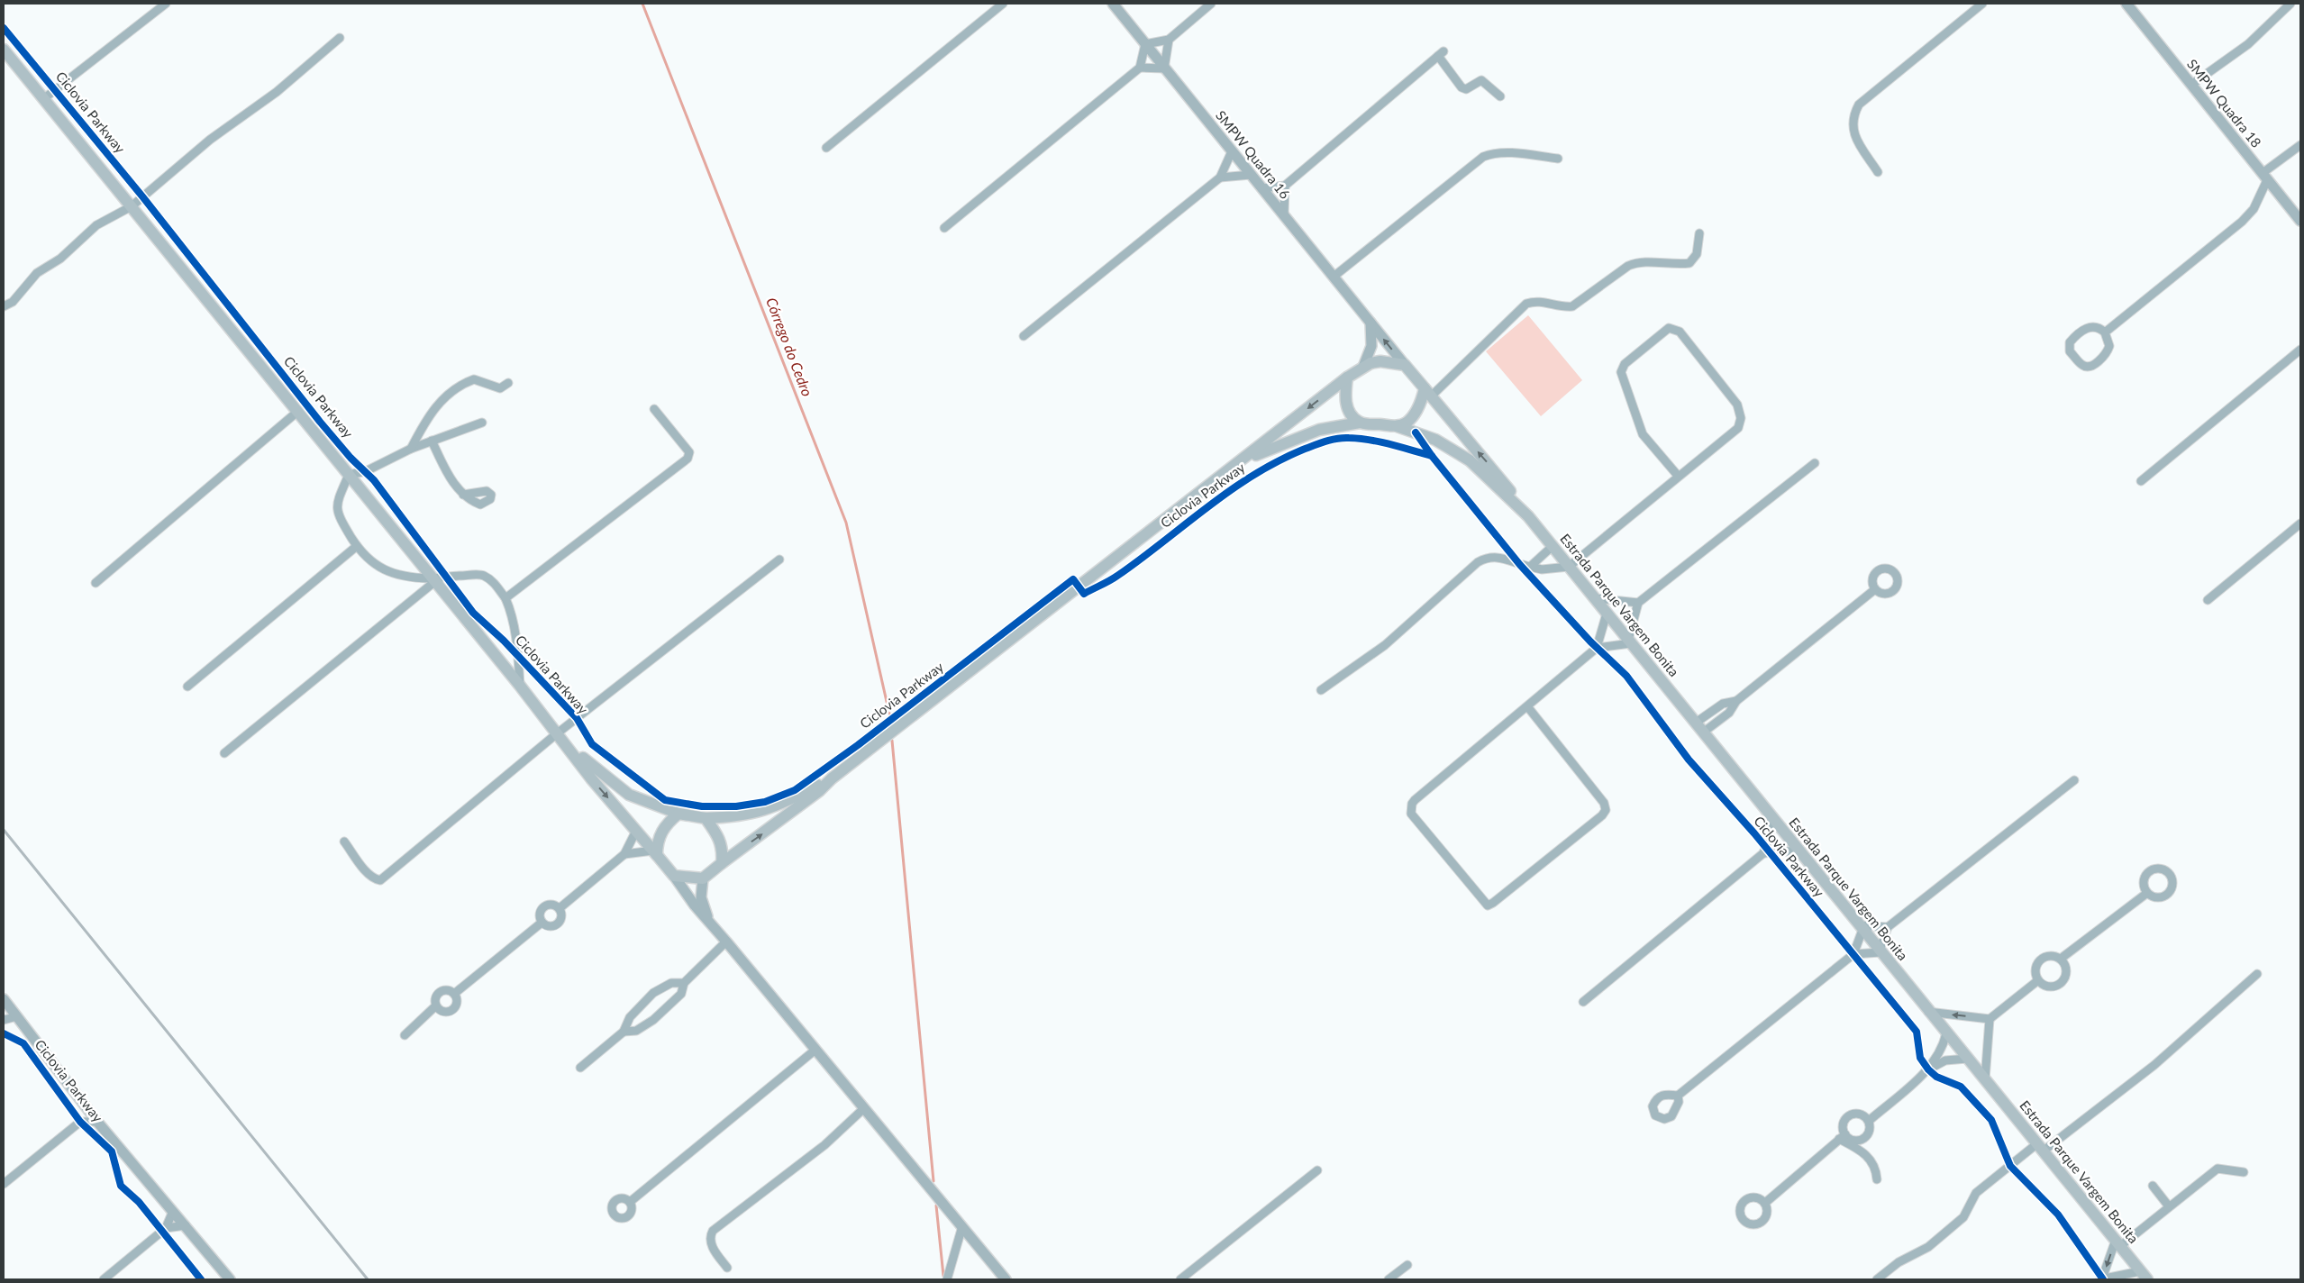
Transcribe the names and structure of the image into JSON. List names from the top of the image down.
{
  "streets": {
    "main road": ["Estrada Parque Vargem Bonita"],
    "street": ["SMPW Quadra 18", "SMPW Quadra 16"],
    "cycle path": ["Ciclovia Parkway"]
  },
  "crossings": [
    ["SMPW Quadra 16", "Estrada Parque Vargem Bonita"]
  ],
  "water": ["Córrego do Cedro"]
}
